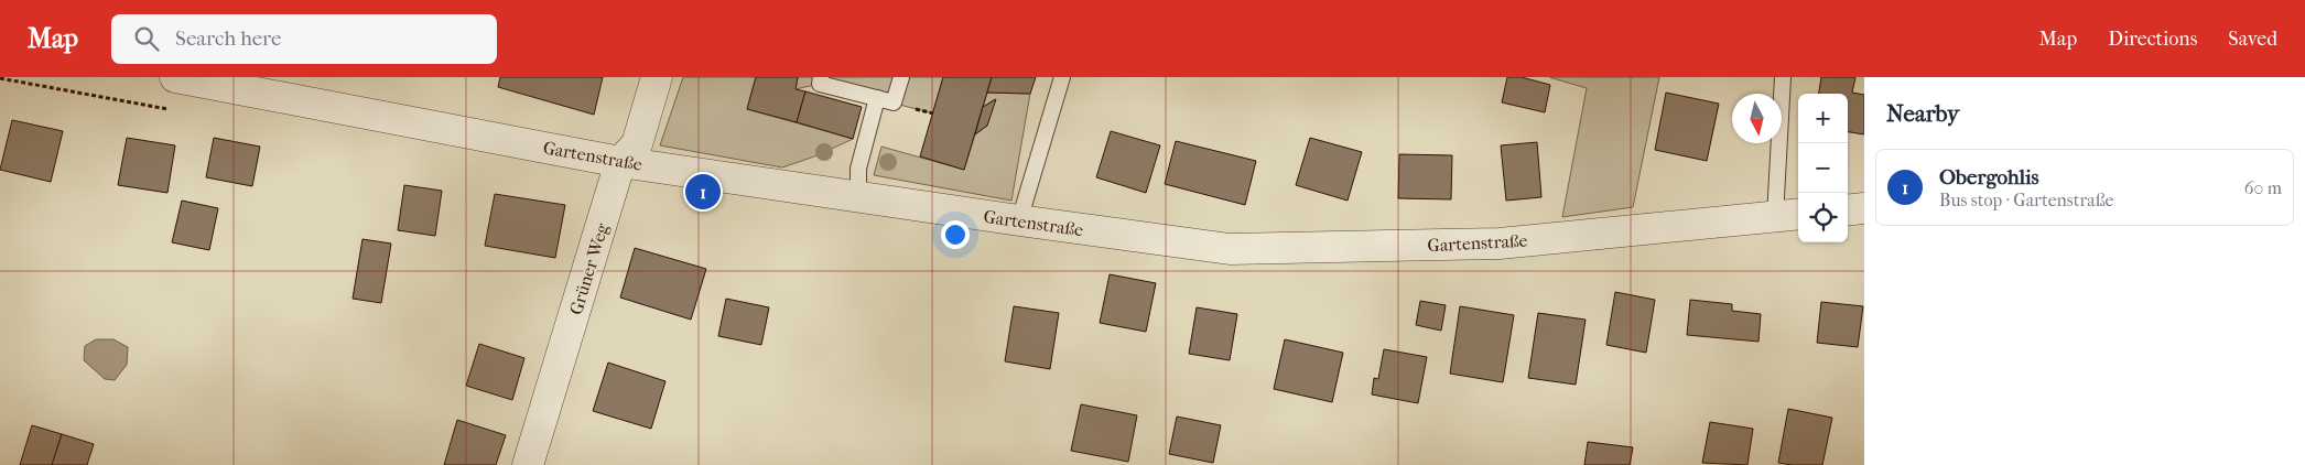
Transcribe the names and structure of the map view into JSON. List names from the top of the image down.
{
  "streets": {
    "street": ["Gartenstraße", "Grüner Weg"]
  },
  "crossings": [
    ["Gartenstraße", "Grüner Weg"]
  ],
  "north": "bottom",
  "page": {
    "header": "Map",
    "search": "Search here",
    "nav": ["Map", "Directions", "Saved"],
    "heading": "Nearby",
    "map_buttons": ["+", "−"],
    "list": [
      {
        "mark": "1",
        "name": "Obergohlis",
        "note": "Bus stop · Gartenstraße",
        "value": "60 m"
      }
    ],
    "pins": "1"
  }
}
